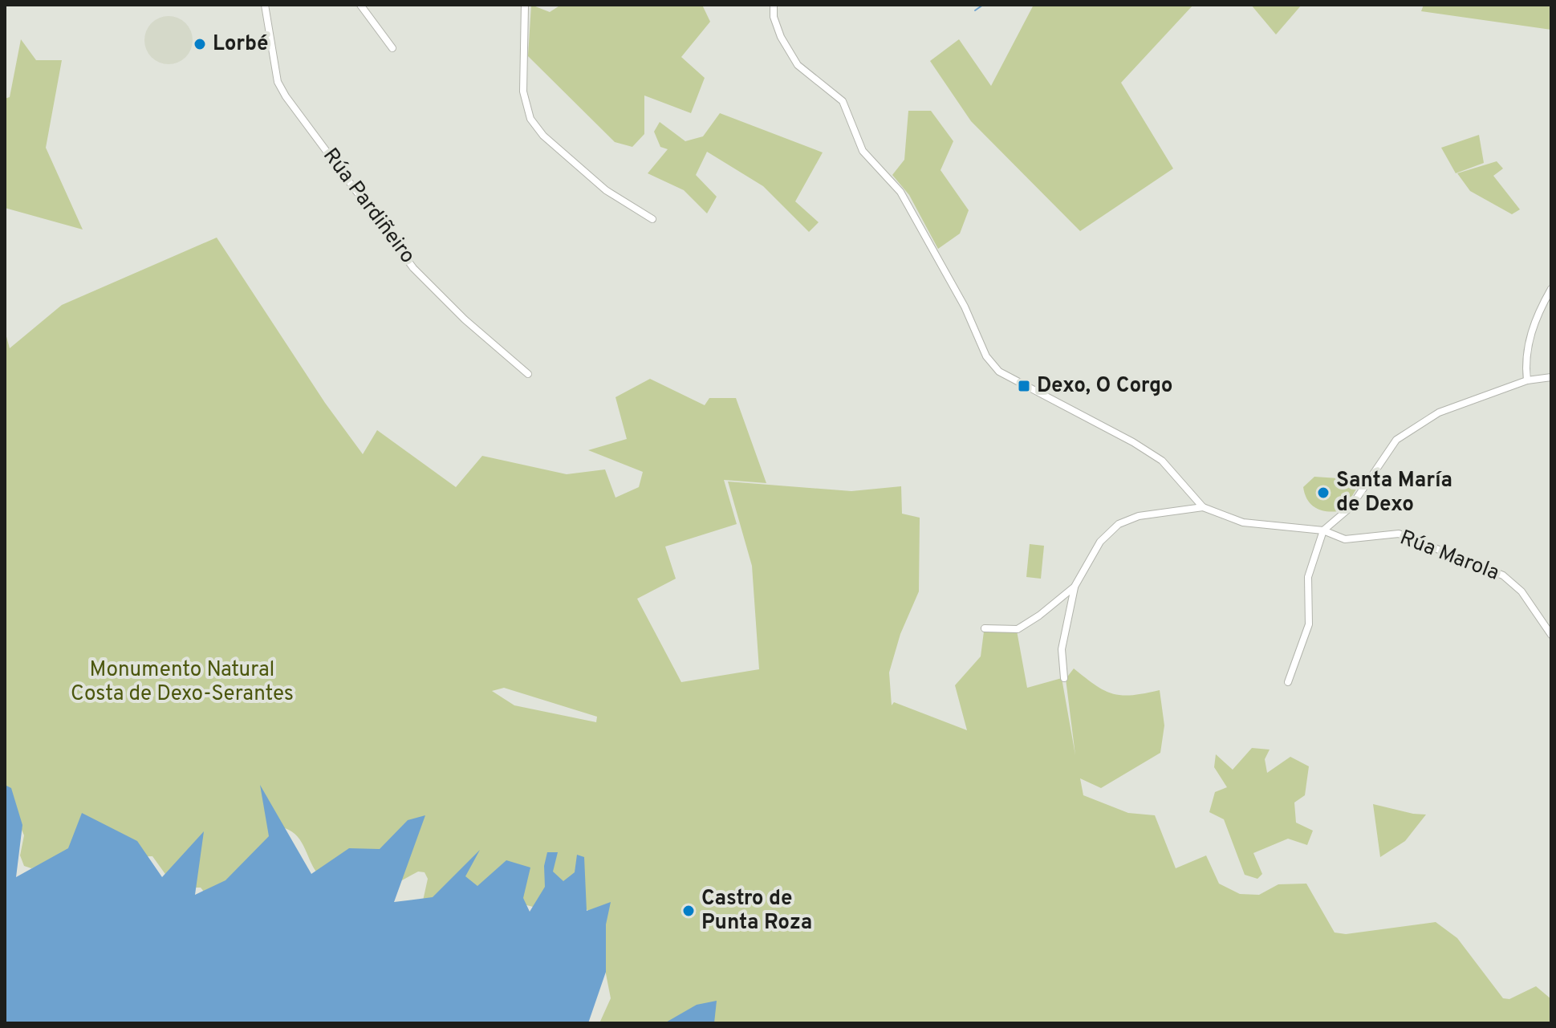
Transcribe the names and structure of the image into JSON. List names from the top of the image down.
{
  "streets": {
    "street": ["Rúa Pardiñeiro", "Rúa Marola"]
  },
  "parks": ["Monumento Natural Costa de Dexo-Serantes"],
  "places": {
    "other": ["Lorbé", "Santa María de Dexo", "Castro de Punta Roza"],
    "transit": ["Dexo, O Corgo"]
  }
}
